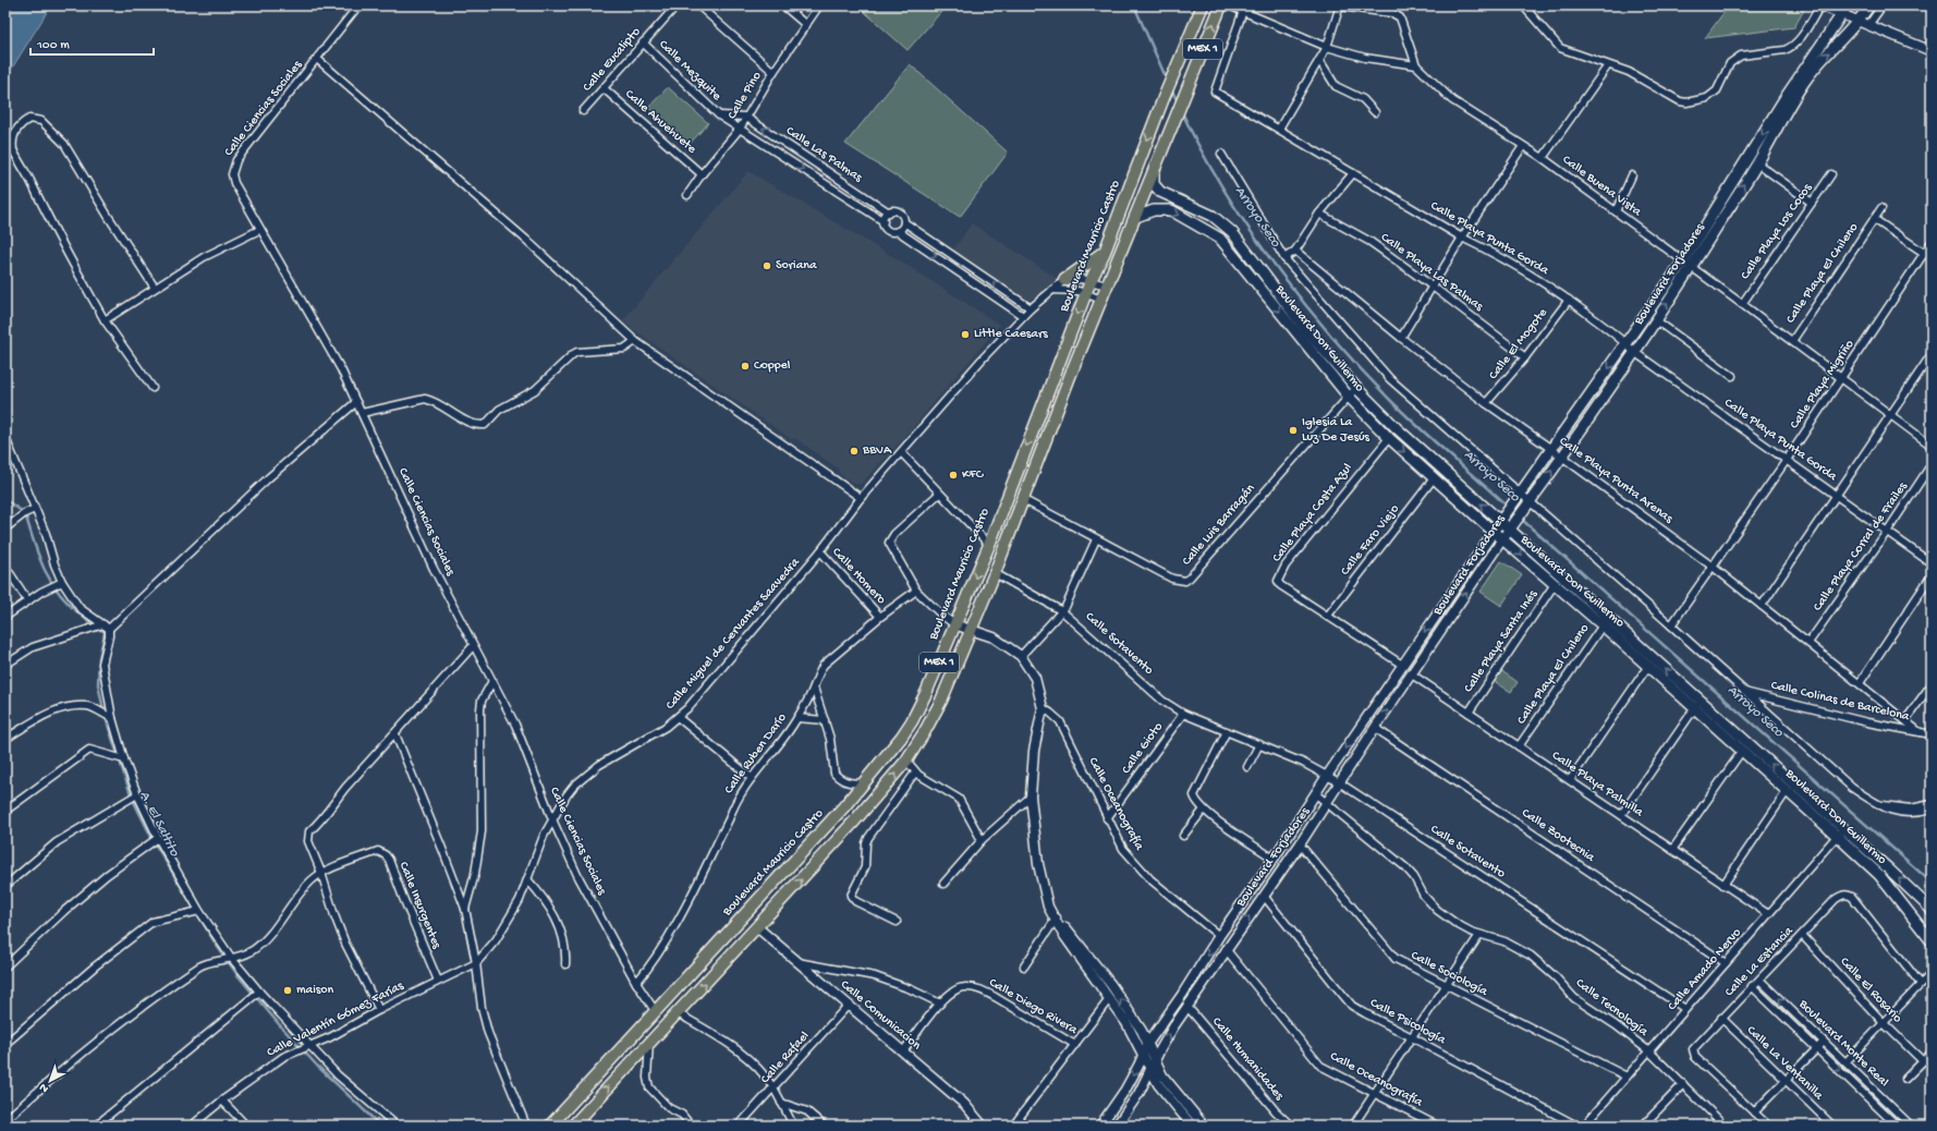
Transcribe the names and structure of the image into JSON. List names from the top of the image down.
{
  "streets": {
    "main road": [
      "MEX 1",
      "Boulevard Mauricio Castro",
      "Boulevard Forjadores",
      "Boulevard Don Guillermo"
    ],
    "street": [
      "Calle Eucalipto",
      "Calle Mezquite",
      "Calle Pino",
      "Calle Ciencias Sociales",
      "Calle Ahuehuete",
      "Calle Las Palmas",
      "Calle Buena Vista",
      "Calle Playa Los Cocos",
      "Calle Playa Punta Gorda",
      "Calle Playa Las Palmas",
      "Calle Playa El Chileno",
      "Calle El Mogote",
      "Calle Playa Migriño",
      "Calle Playa Punta Arenas",
      "Calle Playa Costa Azul",
      "Calle Luis Barragán",
      "Calle Faro Viejo",
      "Calle Playa Corral de Frailes",
      "Calle Homero",
      "Calle Miguel de Cervantes Saavedra",
      "Calle Playa Santa Inés",
      "Calle Sotavento",
      "Calle Colinas de Barcelona",
      "Calle Gioto",
      "Calle Ruben Darío",
      "Calle Playa Palmilla",
      "Calle Oceanografía",
      "Calle Zootecnia",
      "Calle Insurgentes",
      "Calle La Estancia",
      "Calle Amado Nervo",
      "Calle Sociología",
      "Calle El Rosario",
      "Calle Diego Rivera",
      "Calle Tecnología",
      "Calle Comunicacion",
      "Calle Valentín Gómez Farías",
      "Calle Psicología",
      "Boulevard Monte Real",
      "Calle Rafael",
      "Calle Humanidades",
      "Calle La Ventanilla"
    ]
  },
  "crossings": [
    ["MEX 1", "Boulevard Don Guillermo"],
    ["MEX 1", "Calle Luis Barragán"],
    ["MEX 1", "Calle Sotavento"],
    ["MEX 1", "Calle Comunicacion"],
    ["Calle Eucalipto", "Calle Mezquite"],
    ["Calle Eucalipto", "Calle Ahuehuete"],
    ["Calle Mezquite", "Calle Pino"],
    ["Calle Mezquite", "Calle Las Palmas"],
    ["Calle Pino", "Calle Ahuehuete"],
    ["Calle Pino", "Calle Las Palmas"],
    ["Calle Ciencias Sociales", "Boulevard Mauricio Castro"],
    ["Calle Ciencias Sociales", "Calle Miguel de Cervantes Saavedra"],
    ["Calle Ciencias Sociales", "Calle Ruben Darío"],
    ["Calle Buena Vista", "Calle Playa Los Cocos"],
    ["Calle Buena Vista", "Calle Playa El Chileno"],
    ["Calle Buena Vista", "Boulevard Forjadores"],
    ["Calle Buena Vista", "Calle Playa Migriño"],
    ["Calle Playa Punta Gorda", "Boulevard Forjadores"],
    ["Calle Playa Punta Gorda", "Calle El Mogote"],
    ["Calle Playa Punta Gorda", "Calle Playa Migriño"],
    ["Calle Playa Punta Gorda", "Calle Playa Corral de Frailes"],
    ["Calle Playa Las Palmas", "Calle El Mogote"],
    ["Calle Playa El Chileno", "Boulevard Don Guillermo"],
    ["Calle Playa El Chileno", "Calle Playa Migriño"],
    ["Calle Playa El Chileno", "Calle Playa Palmilla"],
    ["Boulevard Forjadores", "Boulevard Don Guillermo"],
    ["Boulevard Forjadores", "Calle Playa Punta Arenas"],
    ["Boulevard Forjadores", "Calle Sotavento"],
    ["Boulevard Forjadores", "Calle Playa Palmilla"],
    ["Boulevard Forjadores", "Calle Oceanografía"],
    ["Boulevard Forjadores", "Calle Zootecnia"],
    ["Boulevard Forjadores", "Calle Sociología"],
    ["Boulevard Forjadores", "Calle Tecnología"],
    ["Boulevard Forjadores", "Calle Psicología"],
    ["Boulevard Forjadores", "Calle Humanidades"],
    ["Boulevard Don Guillermo", "Calle Playa Migriño"],
    ["Boulevard Don Guillermo", "Calle Playa Costa Azul"],
    ["Boulevard Don Guillermo", "Calle Luis Barragán"],
    ["Boulevard Don Guillermo", "Calle Faro Viejo"],
    ["Boulevard Don Guillermo", "Calle Playa Santa Inés"],
    ["Boulevard Don Guillermo", "Calle Colinas de Barcelona"],
    ["Boulevard Don Guillermo", "Calle Amado Nervo"],
    ["Calle El Mogote", "Calle Playa Punta Arenas"],
    ["Calle Playa Migriño", "Calle Playa Punta Arenas"],
    ["Calle Playa Punta Arenas", "Calle Playa Corral de Frailes"],
    ["Calle Playa Punta Arenas", "Calle Colinas de Barcelona"],
    ["Calle Playa Costa Azul", "Calle Faro Viejo"],
    ["Calle Homero", "Calle Miguel de Cervantes Saavedra"],
    ["Calle Homero", "Calle Ruben Darío"],
    ["Calle Miguel de Cervantes Saavedra", "Calle Valentín Gómez Farías"],
    ["Calle Playa Santa Inés", "Calle Playa Palmilla"],
    ["Calle Sotavento", "Calle Gioto"],
    ["Calle Sotavento", "Calle Amado Nervo"],
    ["Calle Gioto", "Calle Oceanografía"],
    ["Calle Playa Palmilla", "Calle Amado Nervo"],
    ["Calle Zootecnia", "Calle Amado Nervo"],
    ["Calle Insurgentes", "Calle Valentín Gómez Farías"],
    ["Calle La Estancia", "Calle El Rosario"],
    ["Calle La Estancia", "Boulevard Monte Real"],
    ["Calle La Estancia", "Calle La Ventanilla"],
    ["Calle Amado Nervo", "Calle Sociología"],
    ["Calle Amado Nervo", "Calle Tecnología"],
    ["Calle Diego Rivera", "Calle Comunicacion"],
    ["Calle Comunicacion", "Calle Rafael"]
  ],
  "water": ["Arroyo Seco", "A. El Saltito"],
  "places": [
    "Soriana",
    "Little Caesars",
    "Coppel",
    "Iglesia La Luz De Jesús",
    "BBVA",
    "KFC",
    "maison"
  ],
  "scale_bar": "100 m",
  "north": "bottom left"
}
